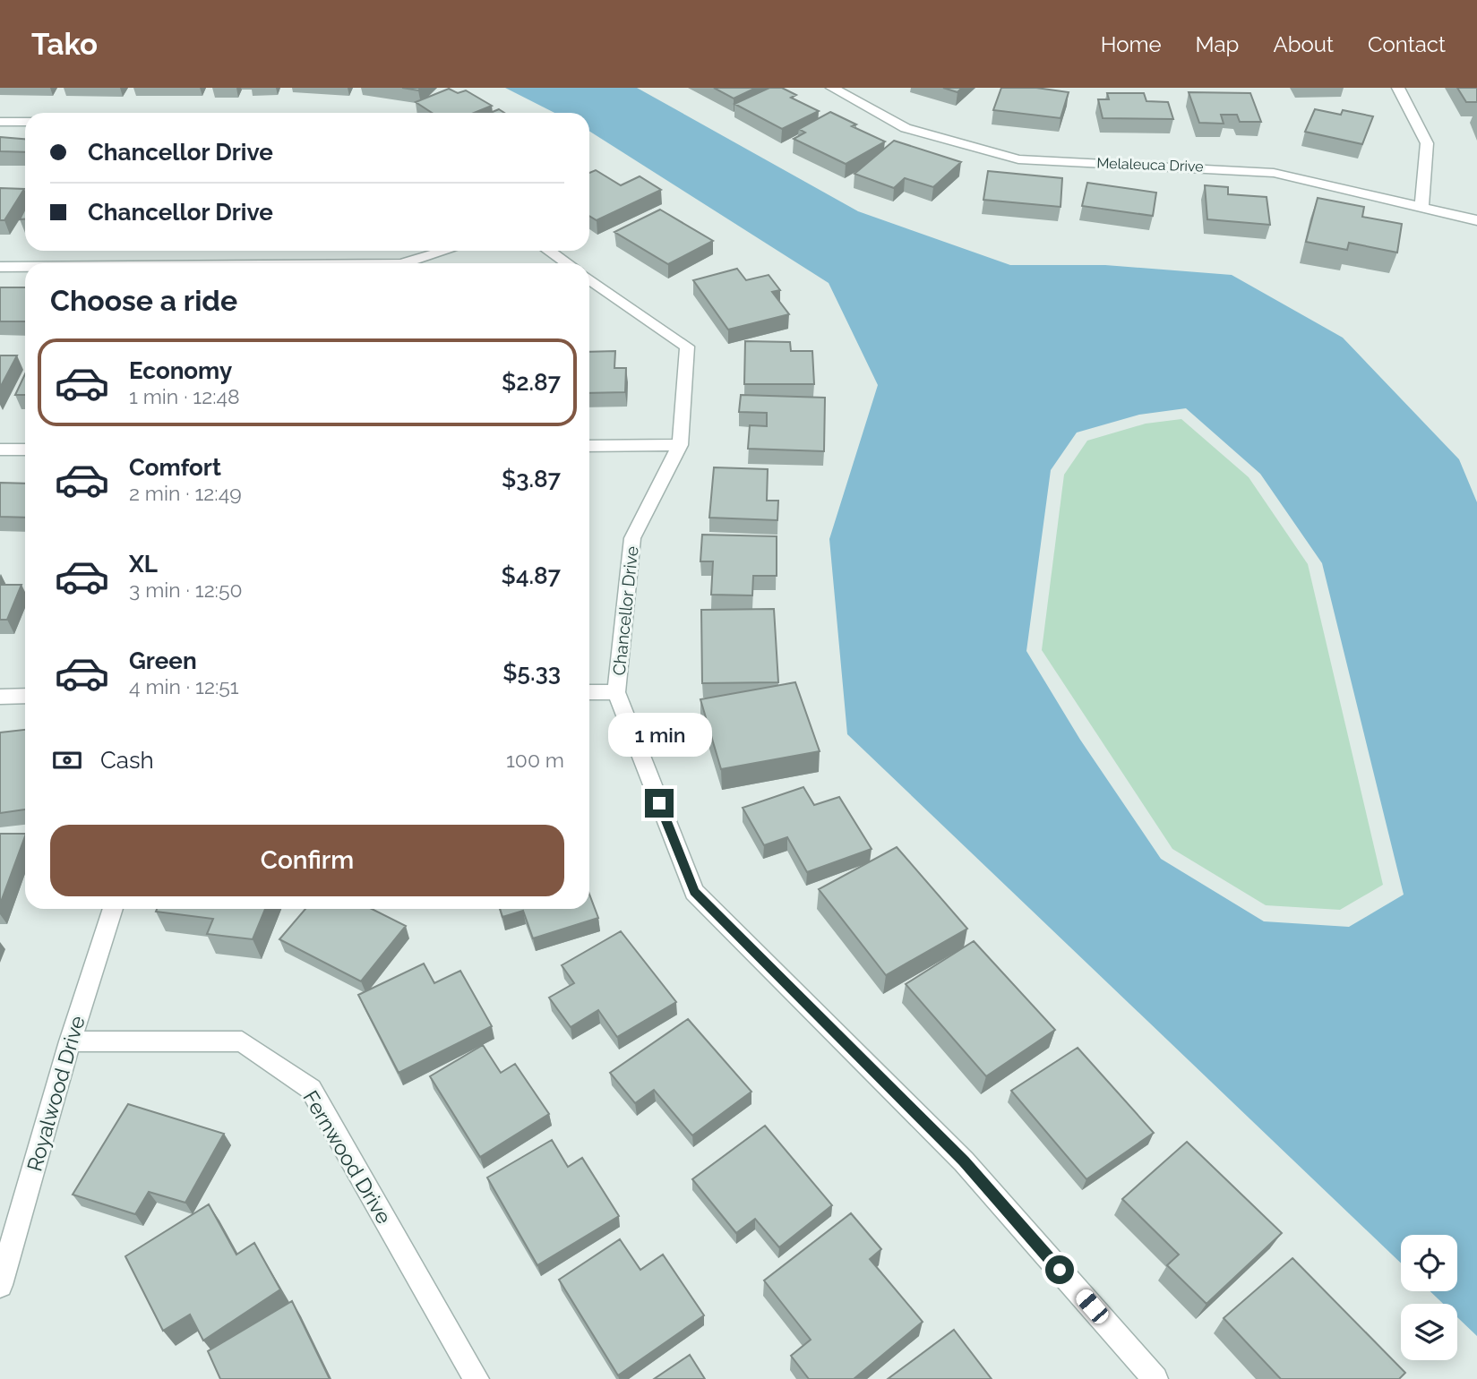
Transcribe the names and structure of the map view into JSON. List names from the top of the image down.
{
  "streets": {
    "street": [
      "Melaleuca Drive",
      "Chancellor Drive",
      "Royalwood Drive",
      "Fernwood Drive"
    ]
  },
  "crossings": [
    ["Royalwood Drive", "Fernwood Drive"]
  ],
  "page": {
    "header": "Tako",
    "nav": [
      "Home",
      "Map",
      "About",
      "Contact"
    ],
    "banner": ["Chancellor Drive", "Chancellor Drive"],
    "heading": "Choose a ride",
    "list": [
      {
        "name": "Economy",
        "note": "1 min · 12:48",
        "value": "$2.87"
      },
      {
        "name": "Comfort",
        "note": "2 min · 12:49",
        "value": "$3.87"
      },
      {
        "name": "XL",
        "note": "3 min · 12:50",
        "value": "$4.87"
      },
      {
        "name": "Green",
        "note": "4 min · 12:51",
        "value": "$5.33"
      }
    ],
    "bubble": "1 min",
    "pay": ["Cash", "100 m"],
    "buttons": "Confirm"
  }
}
